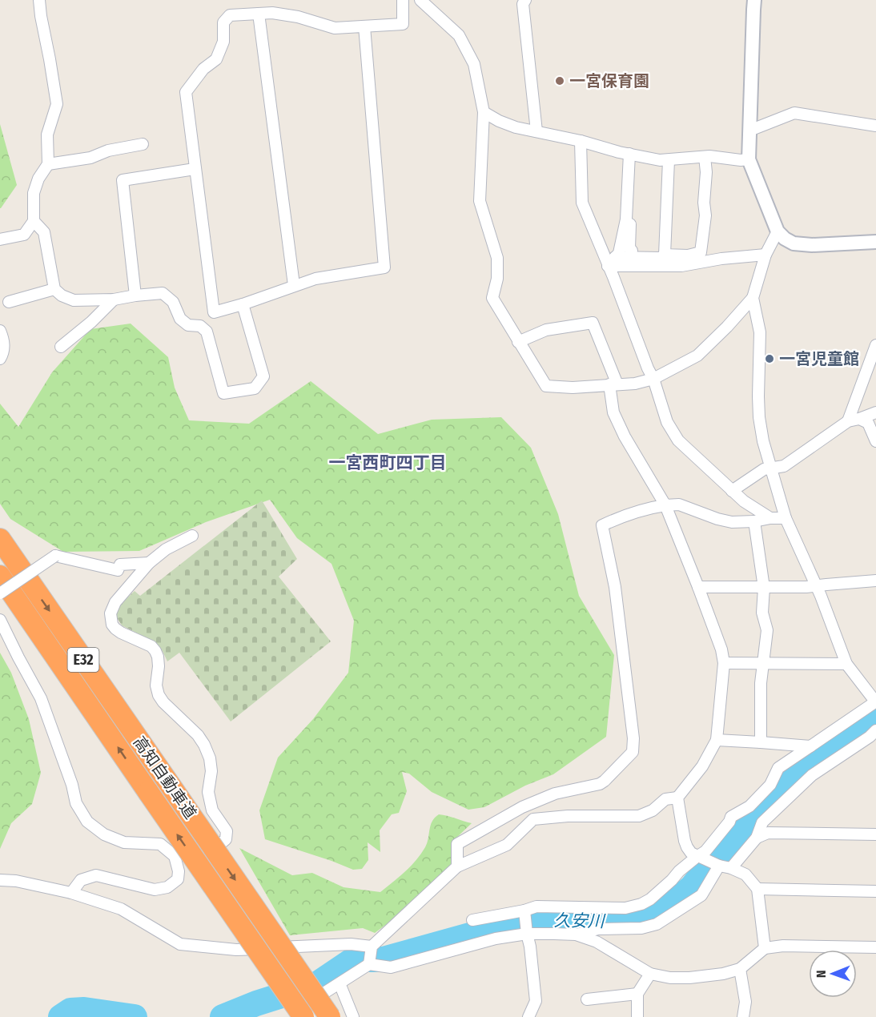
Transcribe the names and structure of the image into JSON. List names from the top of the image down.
{
  "streets": {
    "highway": ["E32", "高知自動車道"]
  },
  "districts": ["一宮西町四丁目"],
  "water": ["久安川"],
  "places": ["一宮保育園", "一宮児童館"],
  "north": "left"
}
